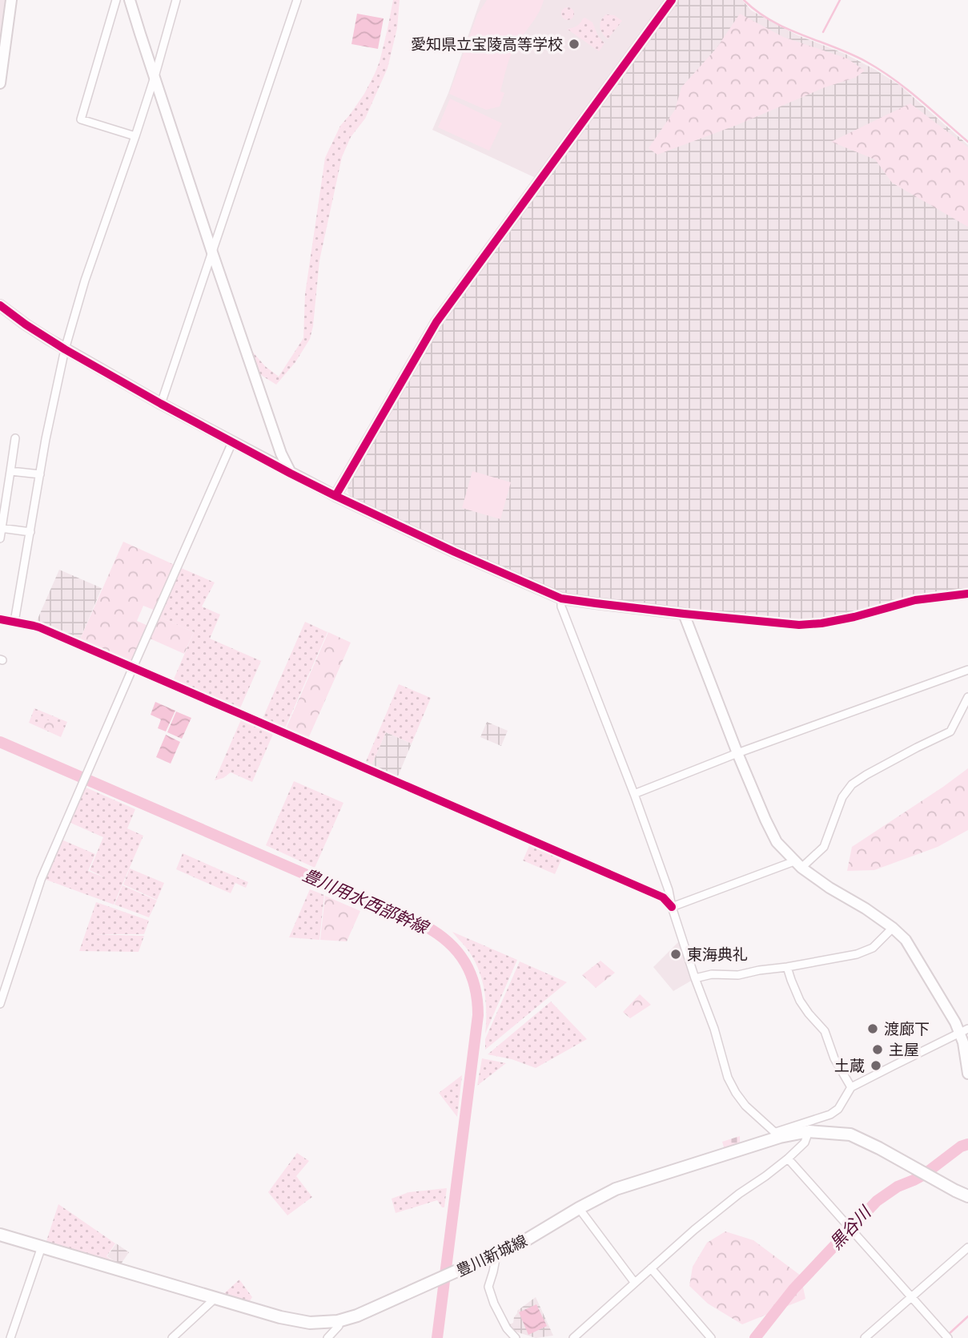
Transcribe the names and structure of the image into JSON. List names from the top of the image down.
{
  "streets": {
    "main road": ["豊川新城線"]
  },
  "water": ["豊川用水西部幹線", "黒谷川"],
  "places": [
    "愛知県立宝陵高等学校",
    "東海典礼",
    "渡廊下",
    "主屋",
    "土蔵"
  ]
}
